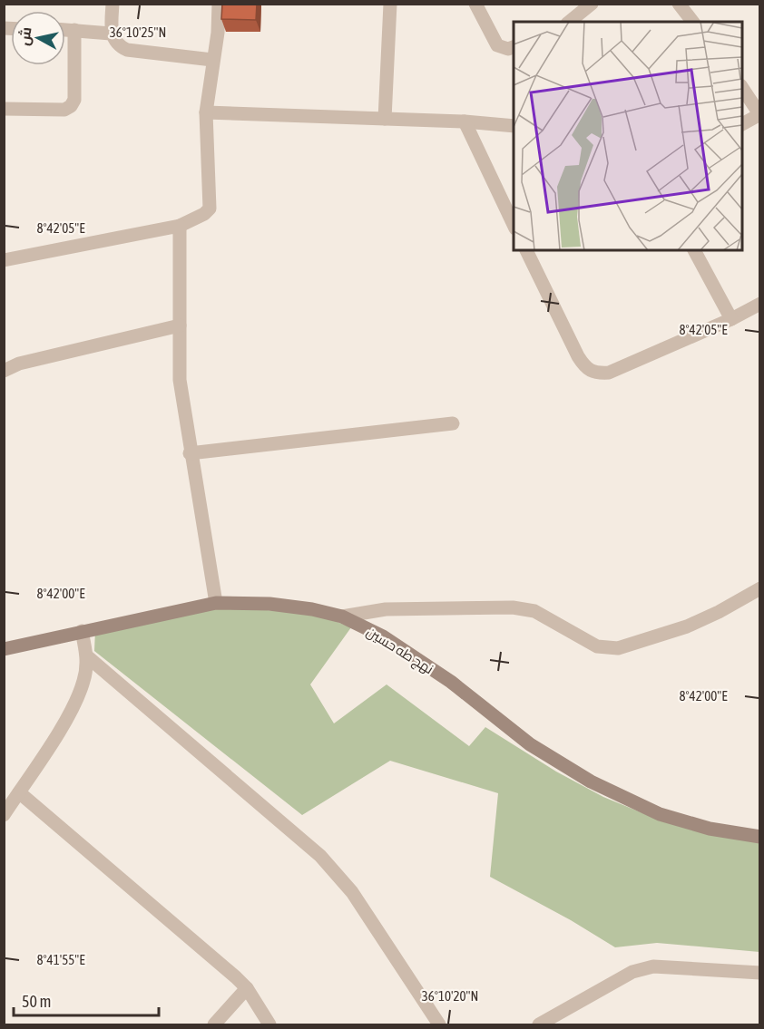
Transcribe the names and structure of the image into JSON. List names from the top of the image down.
{
  "streets": {
    "main road": ["نهج طه حسين"]
  },
  "scale_bar": "50 m",
  "north": "left",
  "coordinates": [
    "36°10'25\"N",
    "8°42'05\"E",
    "8°42'00\"E",
    "8°41'55\"E",
    "36°10'20\"N"
  ]
}
